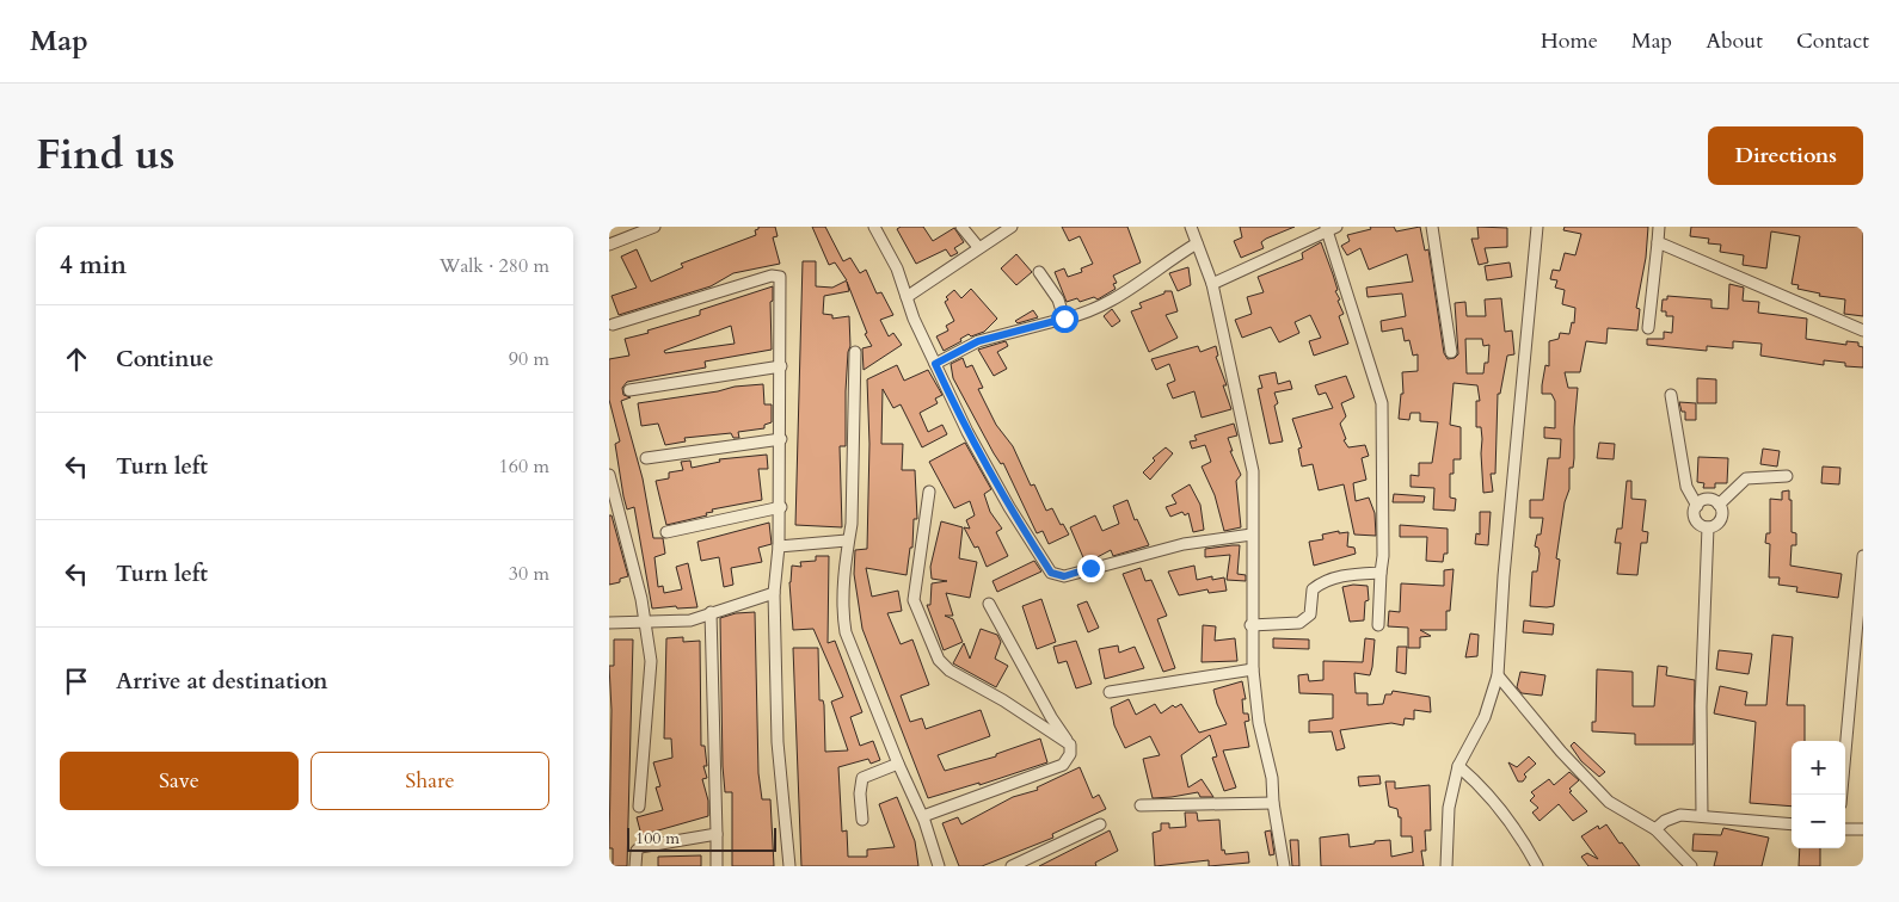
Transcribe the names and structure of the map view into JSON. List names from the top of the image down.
{
  "scale_bar": "100 m",
  "page": {
    "header": "Map",
    "nav": [
      "Home",
      "Map",
      "About",
      "Contact"
    ],
    "title": "Find us",
    "buttons": [
      "Directions",
      ["Save", "Share"]
    ],
    "heading": ["4 min", "Walk · 280 m"],
    "list": [
      ["Continue", "90 m"],
      ["Turn left", "160 m"],
      ["Turn left", "30 m"],
      "Arrive at destination"
    ],
    "map_buttons": ["+", "−"],
    "scale": "100 m"
  }
}
